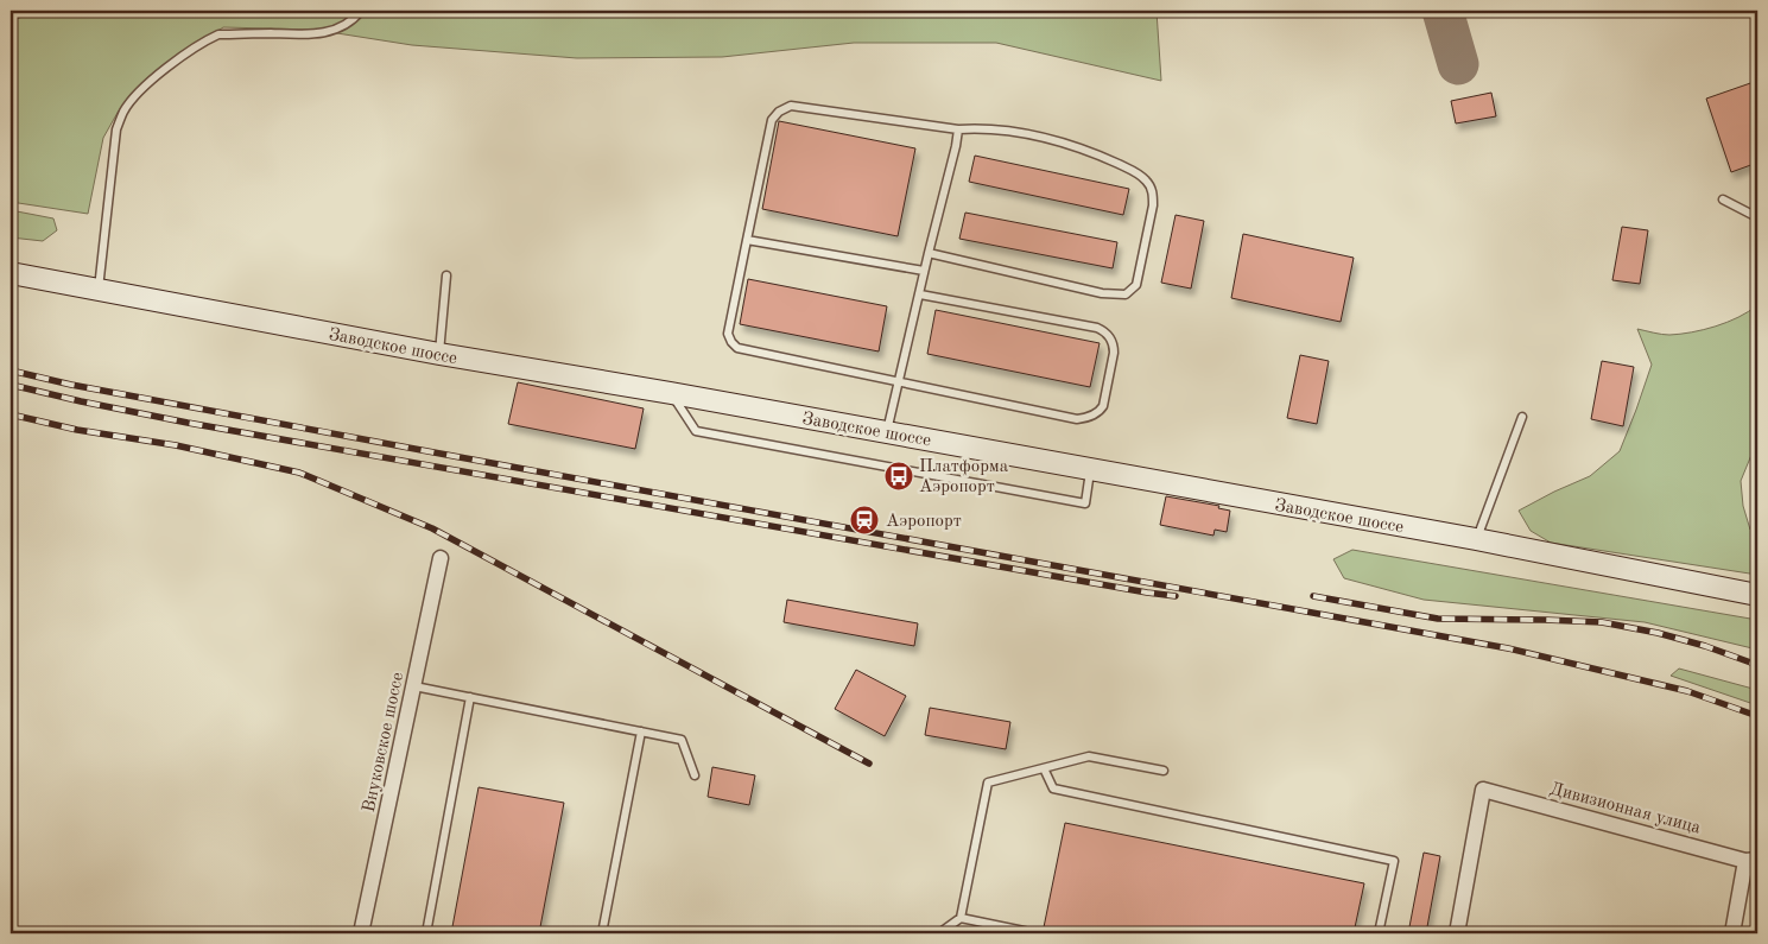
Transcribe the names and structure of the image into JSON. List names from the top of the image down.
{
  "streets": {
    "street": ["Заводское шоссе", "Внуковское шоссе", "Дивизионная улица"]
  },
  "places": {
    "bus stop": ["Платформа Аэропорт"],
    "station": ["Аэропорт"]
  }
}
